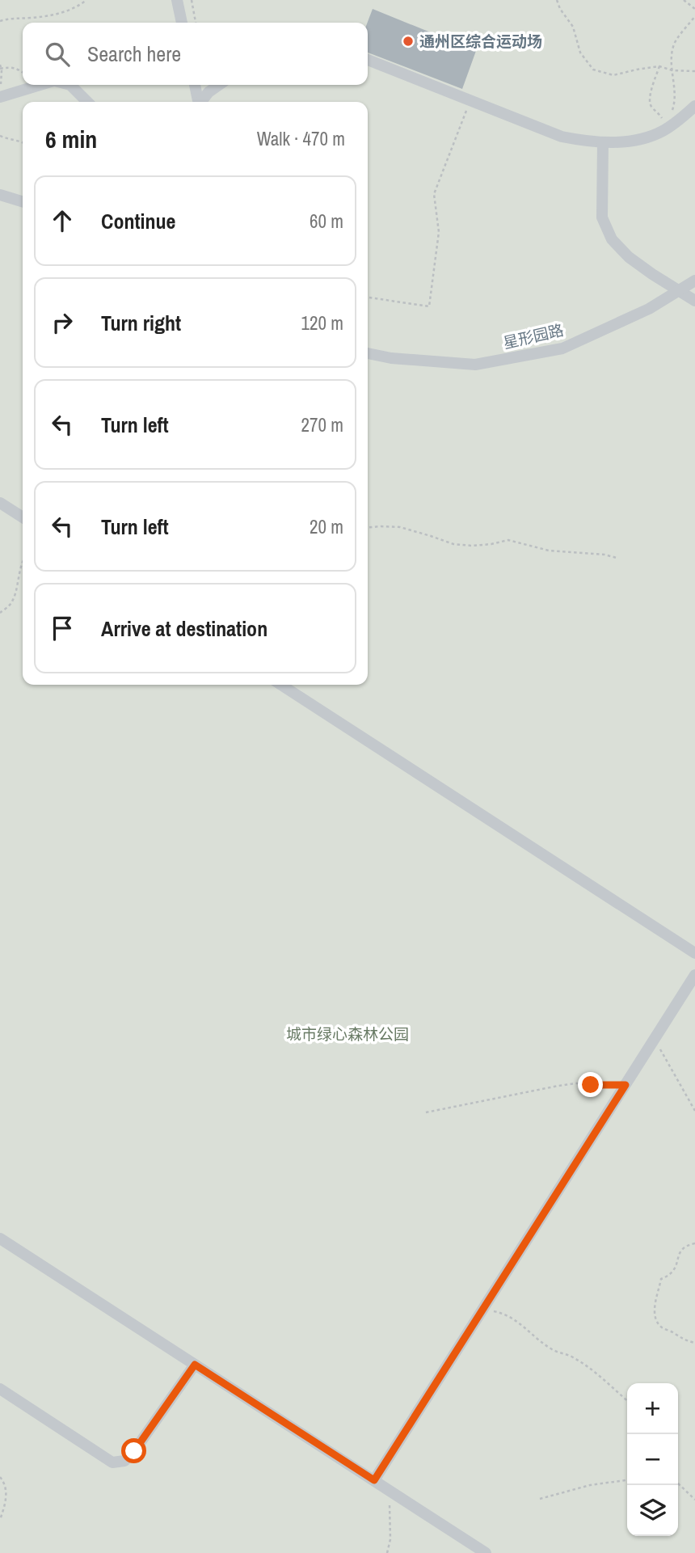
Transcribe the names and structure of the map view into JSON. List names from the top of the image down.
{
  "streets": {
    "street": ["星形园路"]
  },
  "parks": ["城市绿心森林公园"],
  "places": ["通州区综合运动场"],
  "page": {
    "search": "Search here",
    "heading": ["6 min", "Walk · 470 m"],
    "list": [
      ["Continue", "60 m"],
      ["Turn right", "120 m"],
      ["Turn left", "270 m"],
      ["Turn left", "20 m"],
      "Arrive at destination"
    ],
    "map_buttons": ["+", "−"]
  }
}
